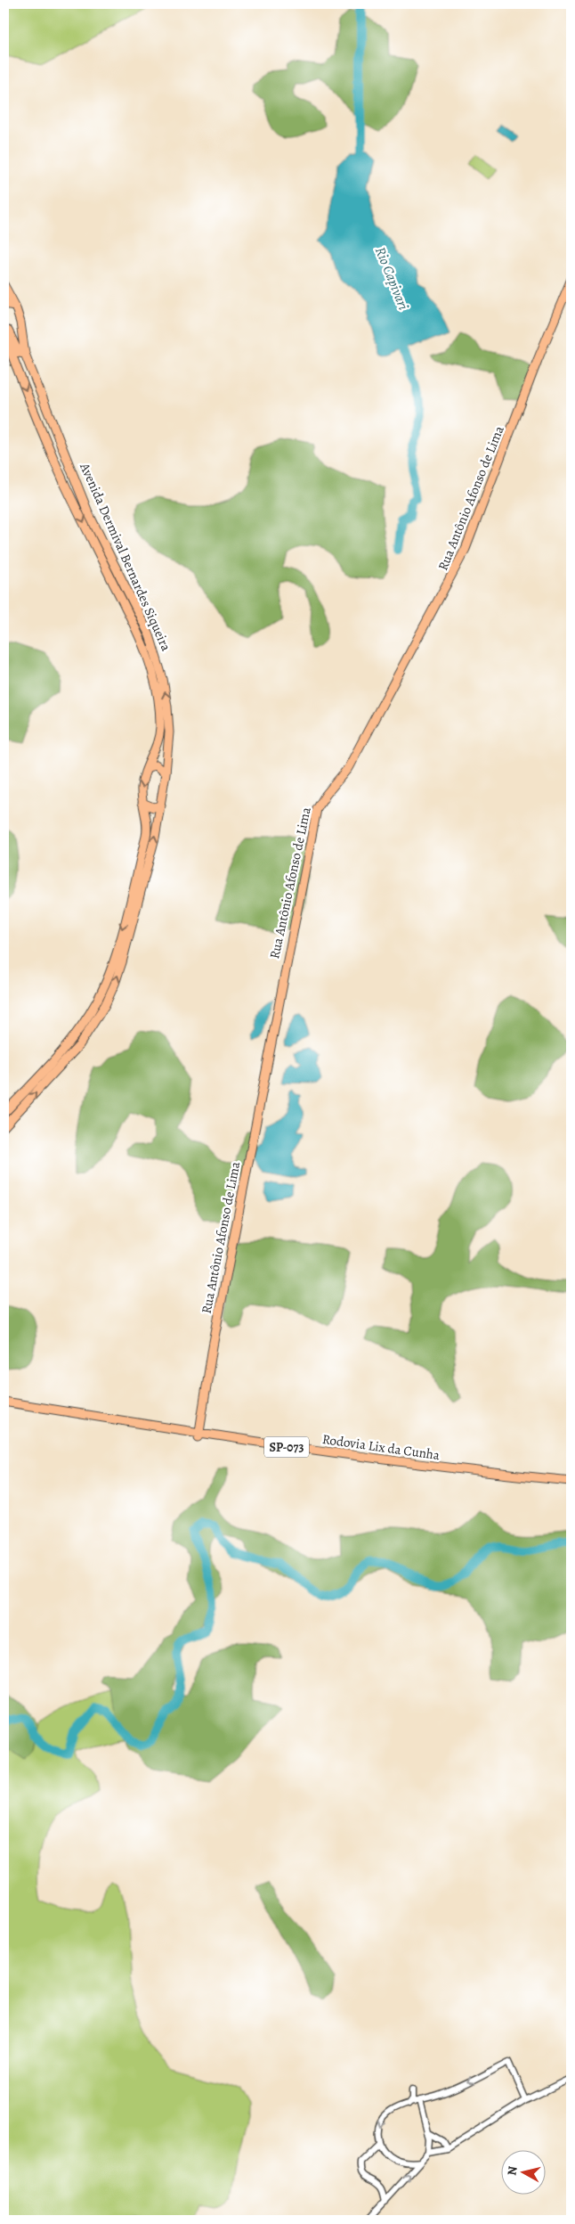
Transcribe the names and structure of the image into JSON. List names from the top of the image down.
{
  "streets": {
    "main road": [
      "Rua Antônio Afonso de Lima",
      "Avenida Dermival Bernardes Siqueira",
      "SP-073",
      "Rodovia Lix da Cunha"
    ]
  },
  "crossings": [
    ["Rua Antônio Afonso de Lima", "Rodovia Lix da Cunha"]
  ],
  "water": ["Rio Capivari"],
  "north": "left"
}
